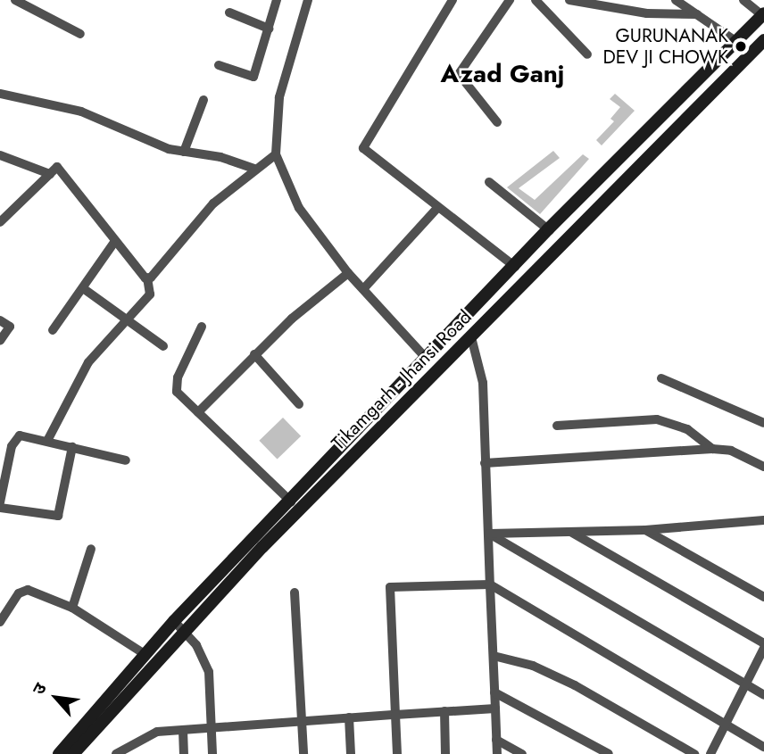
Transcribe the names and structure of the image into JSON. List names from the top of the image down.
{
  "streets": {
    "street": ["Tikamgarh - Jhansi Road"]
  },
  "districts": ["Azad Ganj"],
  "places": ["GURUNANAK DEV JI CHOWK"],
  "north": "top left"
}
